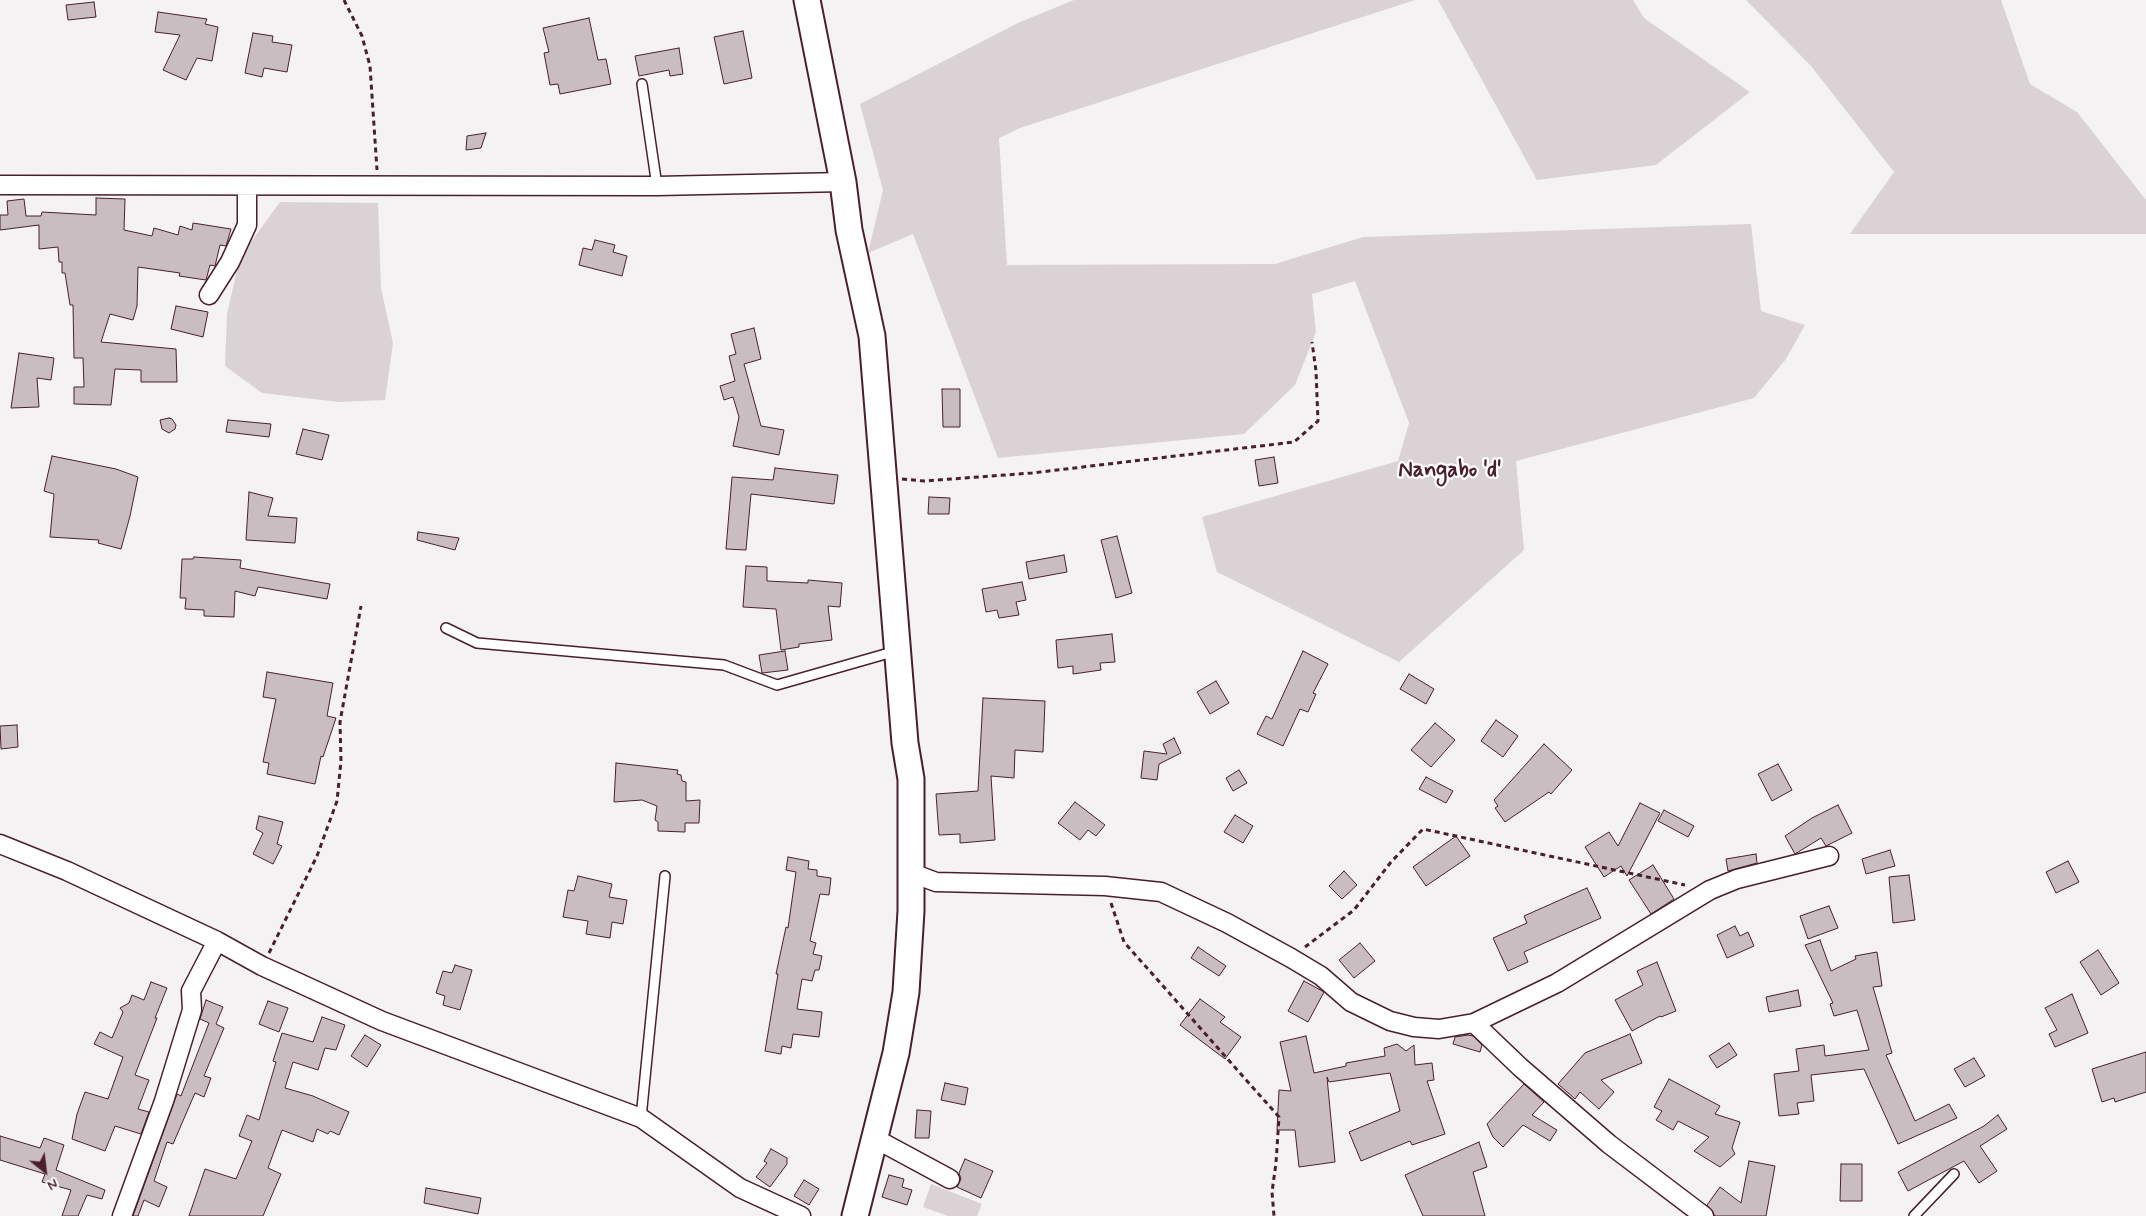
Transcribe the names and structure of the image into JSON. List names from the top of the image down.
{
  "districts": ["Nangabo 'd'"],
  "north": "bottom right"
}
